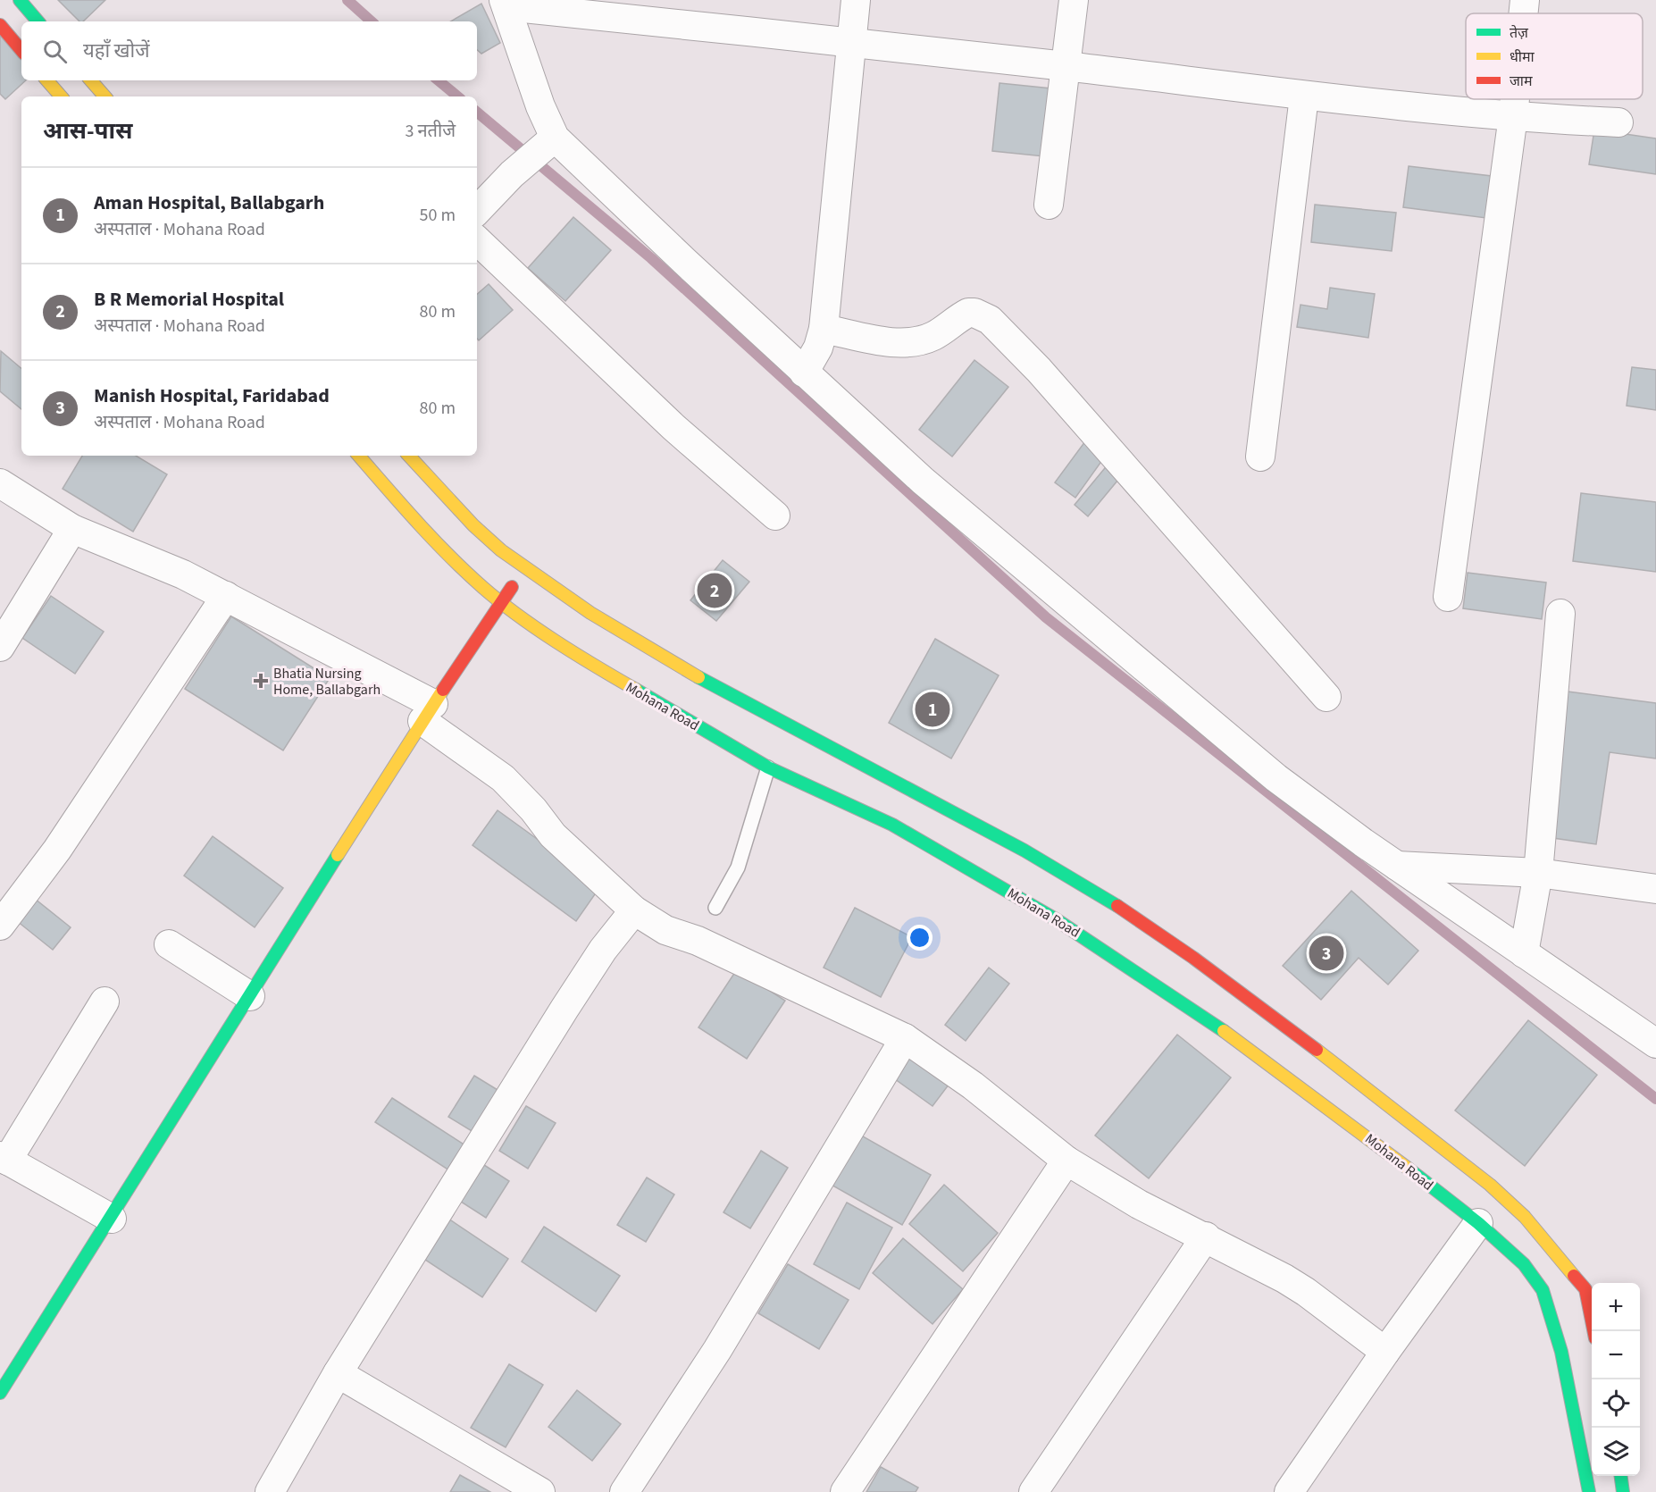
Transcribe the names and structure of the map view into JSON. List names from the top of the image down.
{
  "streets": {
    "street": ["Mohana Road"]
  },
  "places": {
    "health": ["Bhatia Nursing Home, Ballabgarh"]
  },
  "legend": ["तेज़", "धीमा", "जाम"],
  "page": {
    "search": "यहाँ खोजें",
    "heading": ["आस-पास", "3 नतीजे"],
    "list": [
      {
        "mark": "1",
        "name": "Aman Hospital, Ballabgarh",
        "note": "अस्पताल · Mohana Road",
        "value": "50 m"
      },
      {
        "mark": "2",
        "name": "B R Memorial Hospital",
        "note": "अस्पताल · Mohana Road",
        "value": "80 m"
      },
      {
        "mark": "3",
        "name": "Manish Hospital, Faridabad",
        "note": "अस्पताल · Mohana Road",
        "value": "80 m"
      }
    ],
    "pins": ["2", "1", "3"],
    "map_buttons": ["+", "−"]
  }
}
